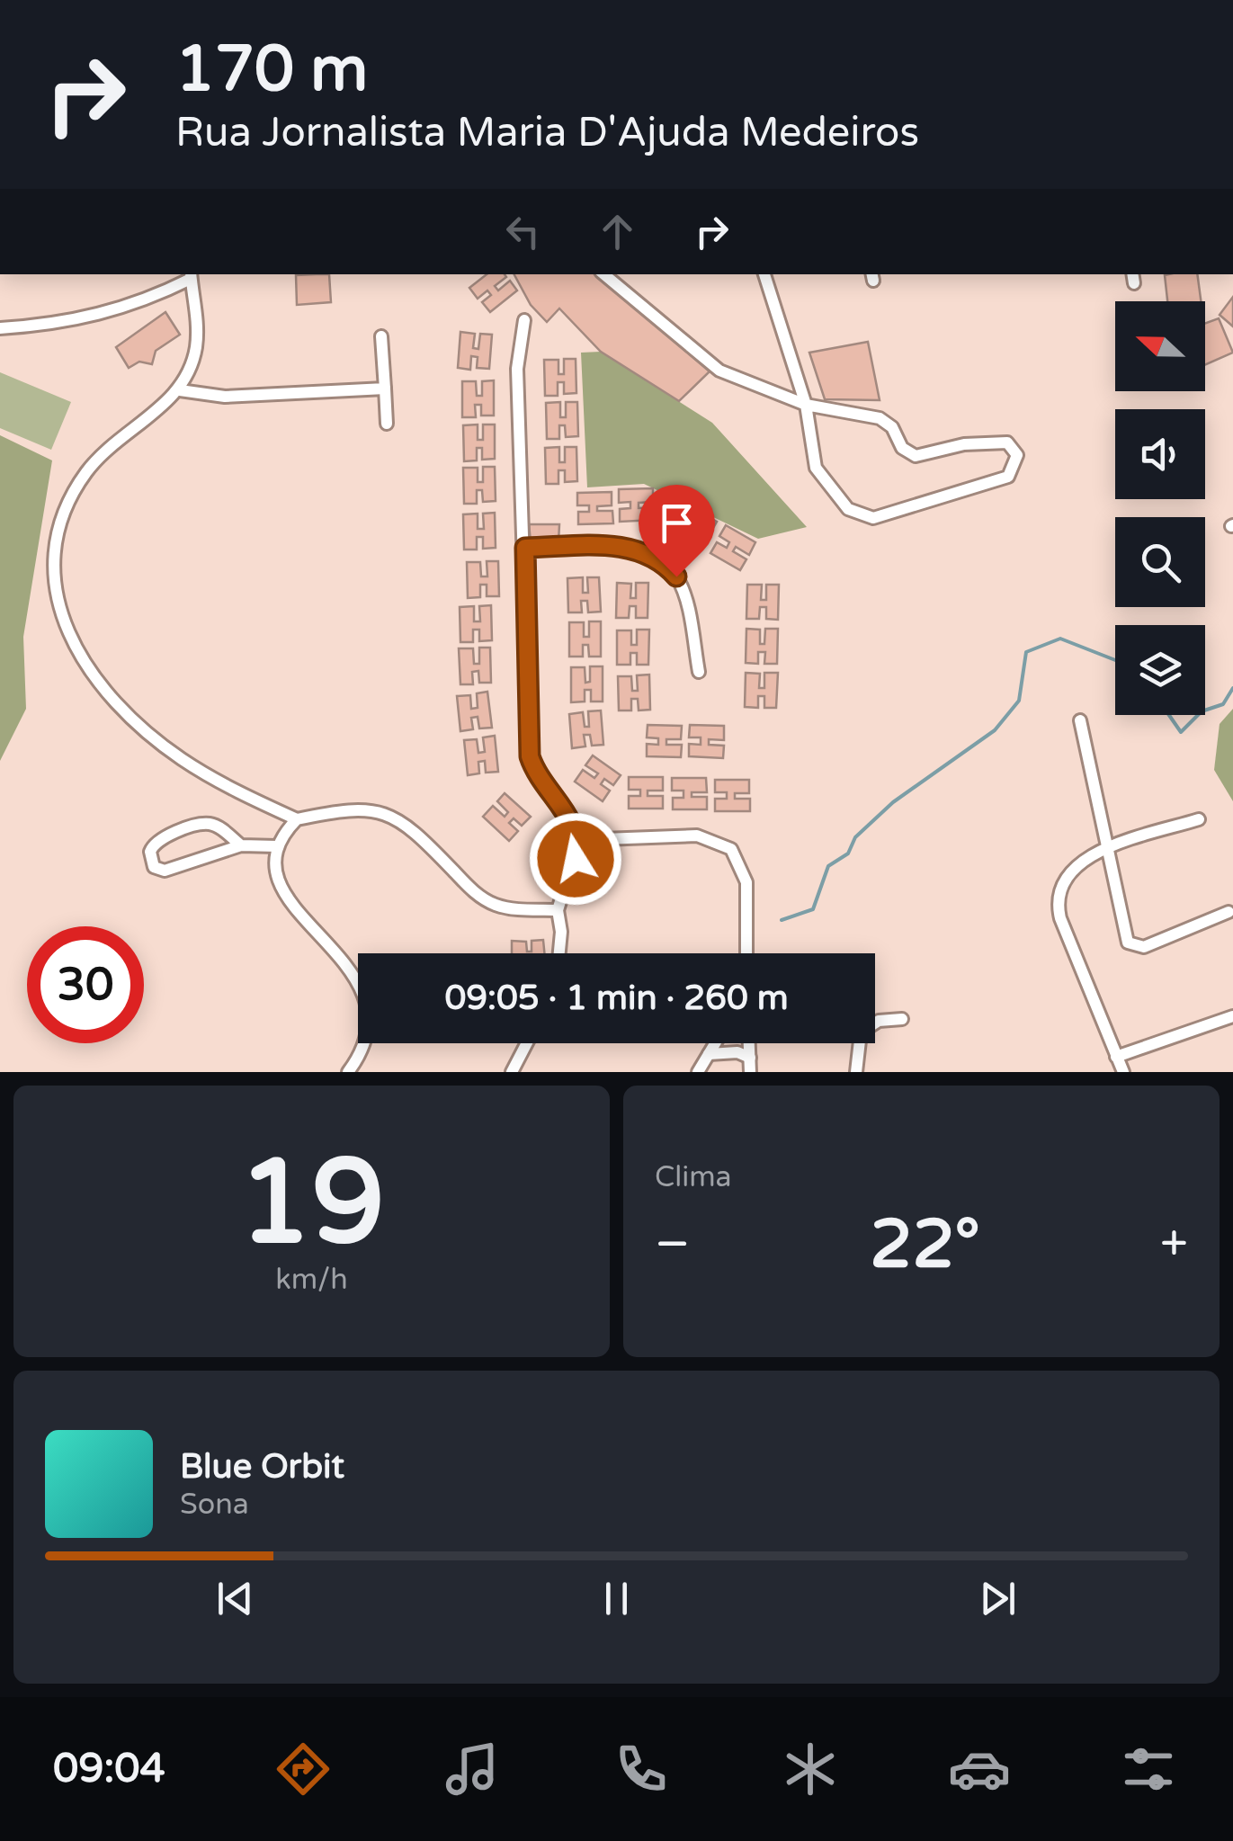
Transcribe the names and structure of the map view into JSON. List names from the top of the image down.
{
  "north": "left",
  "page": {
    "turn": ["170 m", "Rua Jornalista Maria D'Ajuda Medeiros"],
    "limit": "30",
    "trip": "09:05 · 1 min · 260 m",
    "tile": [
      ["19", "km/h"],
      "Clima"
    ],
    "heat": ["−", "22°", "+"],
    "song": ["Blue Orbit", "Sona"],
    "tabs": "09:04"
  }
}
